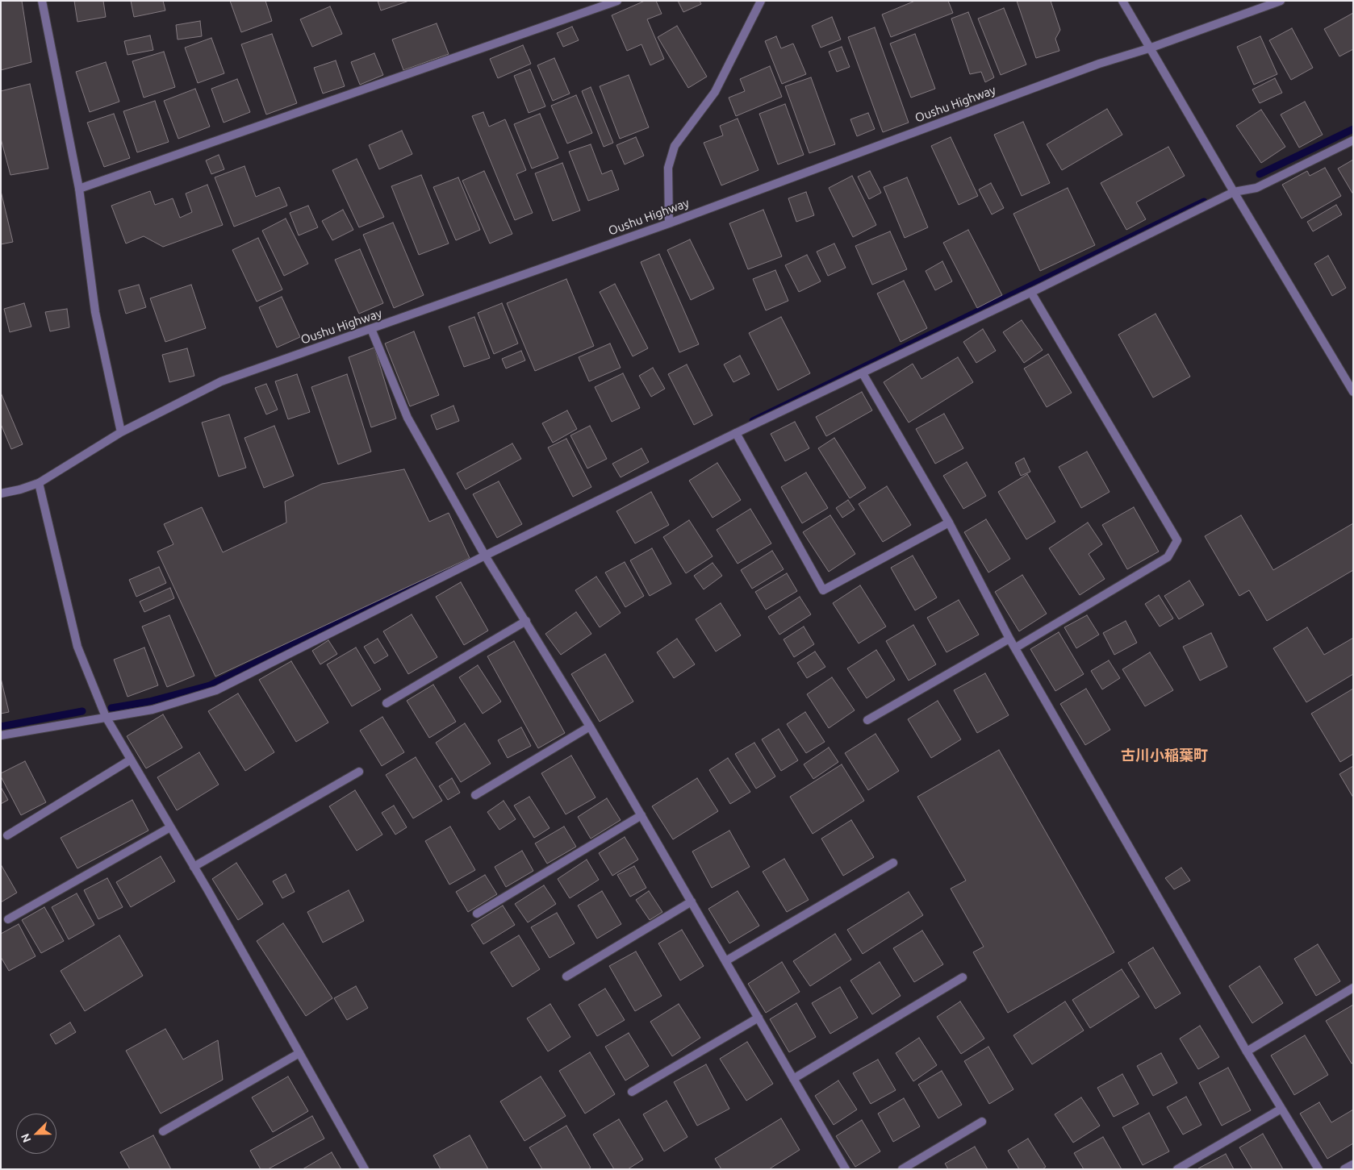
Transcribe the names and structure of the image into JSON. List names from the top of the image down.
{
  "streets": {
    "street": ["Oushu Highway"]
  },
  "districts": ["古川小稲葉町"],
  "north": "bottom left"
}
